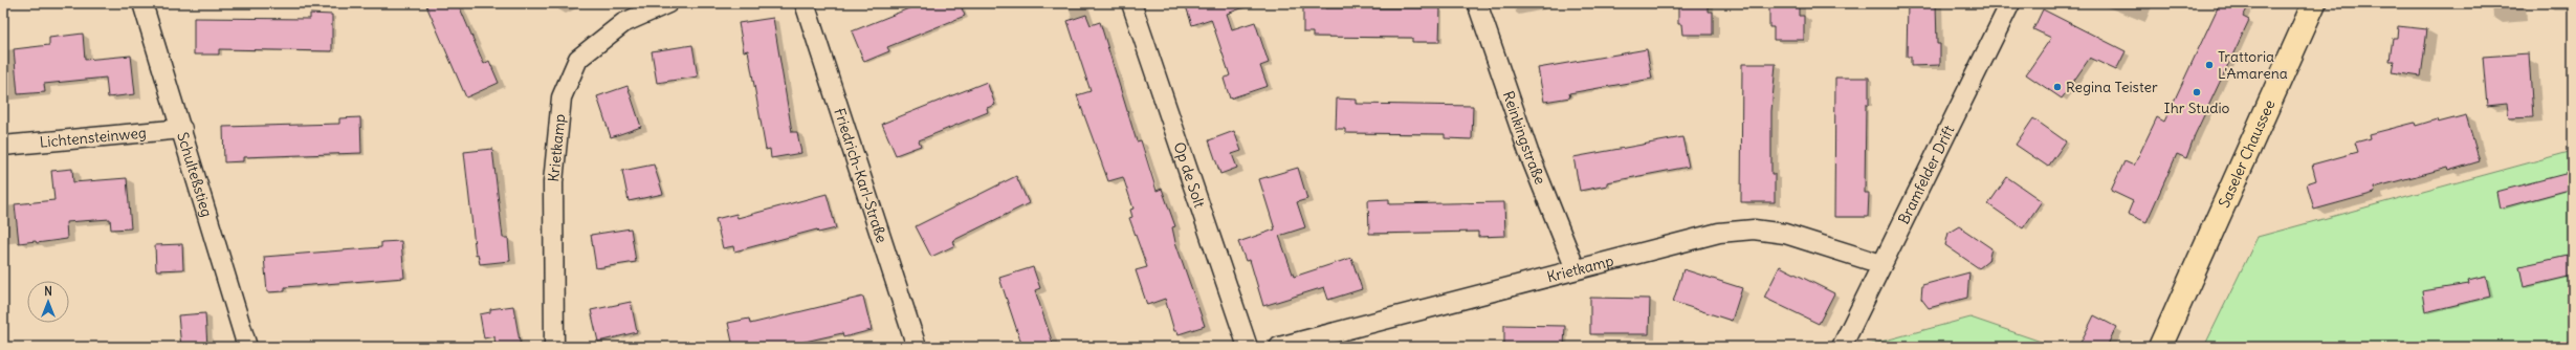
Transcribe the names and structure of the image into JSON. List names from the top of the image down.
{
  "streets": {
    "main road": ["Saseler Chaussee"],
    "street": [
      "Lichtensteinweg",
      "Reinkingstraße",
      "Krietkamp",
      "Schulteßstieg",
      "Friedrich-Karl-Straße",
      "Op de Solt",
      "Bramfelder Drift"
    ]
  },
  "crossings": [
    ["Lichtensteinweg", "Schulteßstieg"],
    ["Reinkingstraße", "Krietkamp"],
    ["Krietkamp", "Bramfelder Drift"]
  ],
  "places": ["Trattoria L'Amarena", "Regina Teister", "Ihr Studio"],
  "north": "top"
}
